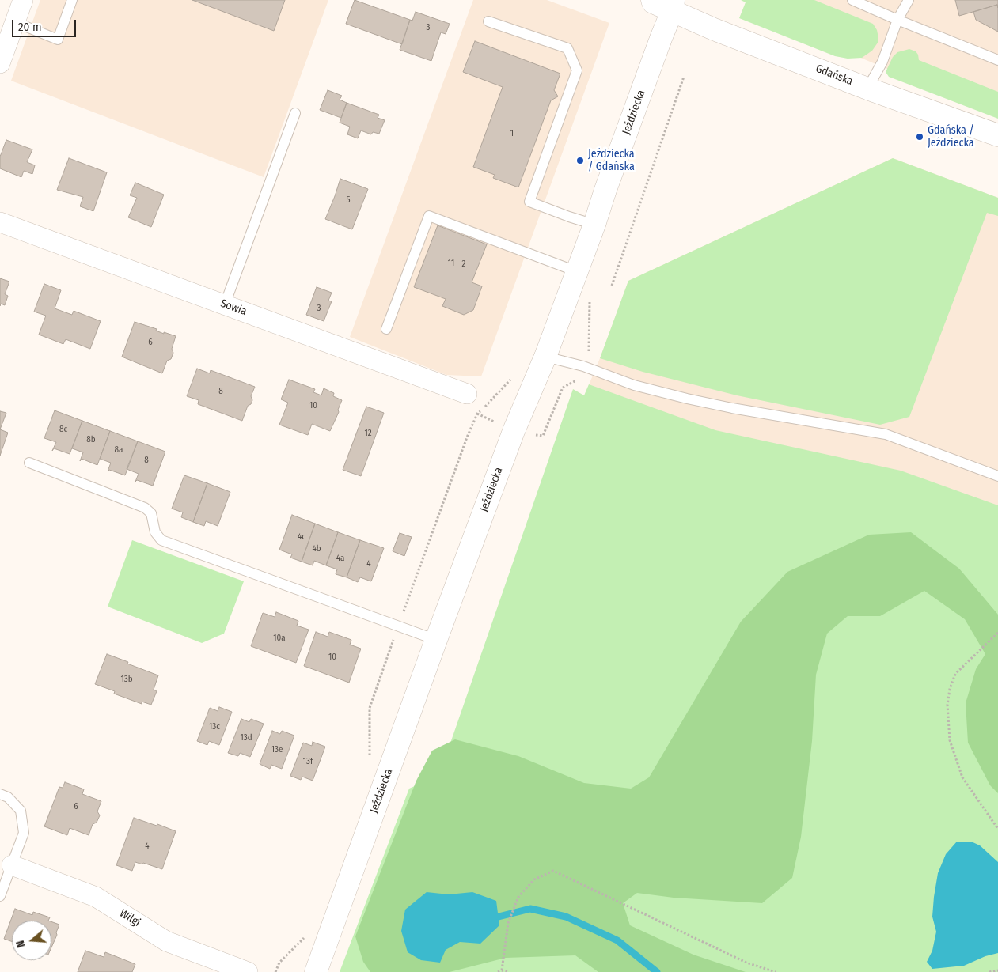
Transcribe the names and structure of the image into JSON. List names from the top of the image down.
{
  "streets": {
    "street": [
      "Gdańska",
      "Jeździecka",
      "Sowia",
      "Wilgi"
    ]
  },
  "crossings": [
    ["Gdańska", "Jeździecka"]
  ],
  "places": ["Gdańska / Jeździecka", "Jeździecka / Gdańska"],
  "house_numbers": [
    "3",
    "1",
    "5",
    "11",
    "2",
    "3",
    "6",
    "8",
    "10",
    "8c",
    "12",
    "8b",
    "8a",
    "8",
    "4c",
    "4b",
    "4a",
    "4",
    "10a",
    "10",
    "13b",
    "13c",
    "13d",
    "13e",
    "13f",
    "6",
    "4"
  ],
  "scale_bar": "20 m",
  "north": "left"
}
